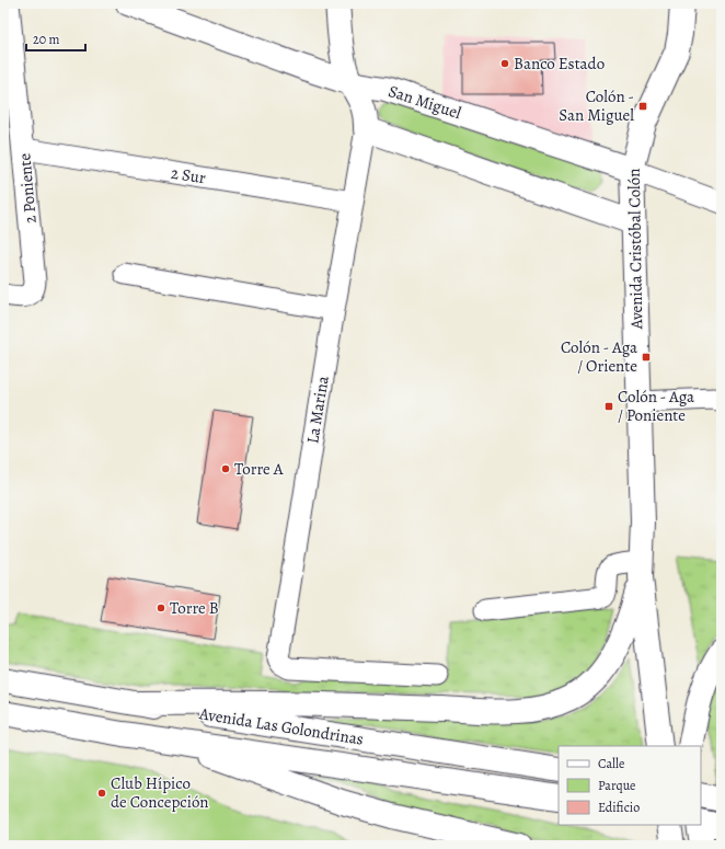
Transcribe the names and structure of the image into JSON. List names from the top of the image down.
{
  "streets": {
    "main road": [
      "San Miguel",
      "Avenida Cristóbal Colón",
      "La Marina",
      "Avenida Las Golondrinas"
    ],
    "street": ["2 Sur", "2 Poniente"]
  },
  "crossings": [
    ["San Miguel", "Avenida Cristóbal Colón"],
    ["San Miguel", "La Marina"],
    ["2 Sur", "2 Poniente"],
    ["2 Sur", "La Marina"]
  ],
  "places": {
    "other": [
      "Banco Estado",
      "Torre A",
      "Torre B",
      "Club Hípico de Concepción"
    ],
    "transit": ["Colón - San Miguel", "Colón - Aga / Oriente", "Colón - Aga / Poniente"]
  },
  "legend": ["Calle", "Parque", "Edificio"],
  "scale_bar": "20 m"
}
